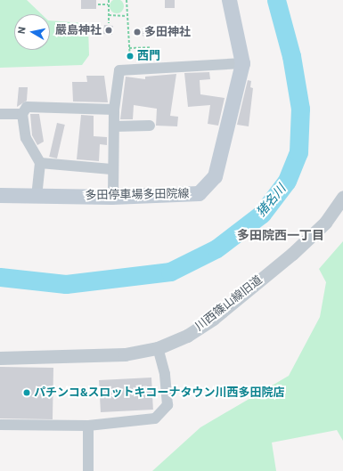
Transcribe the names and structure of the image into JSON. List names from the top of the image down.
{
  "streets": {
    "main road": ["多田停車場多田院線"],
    "street": ["川西篠山線旧道"]
  },
  "districts": ["多田院西一丁目"],
  "water": ["猪名川"],
  "places": [
    "嚴島神社",
    "多田神社",
    "西門",
    "パチンコ&スロットキコーナタウン川西多田院店"
  ],
  "north": "left"
}
